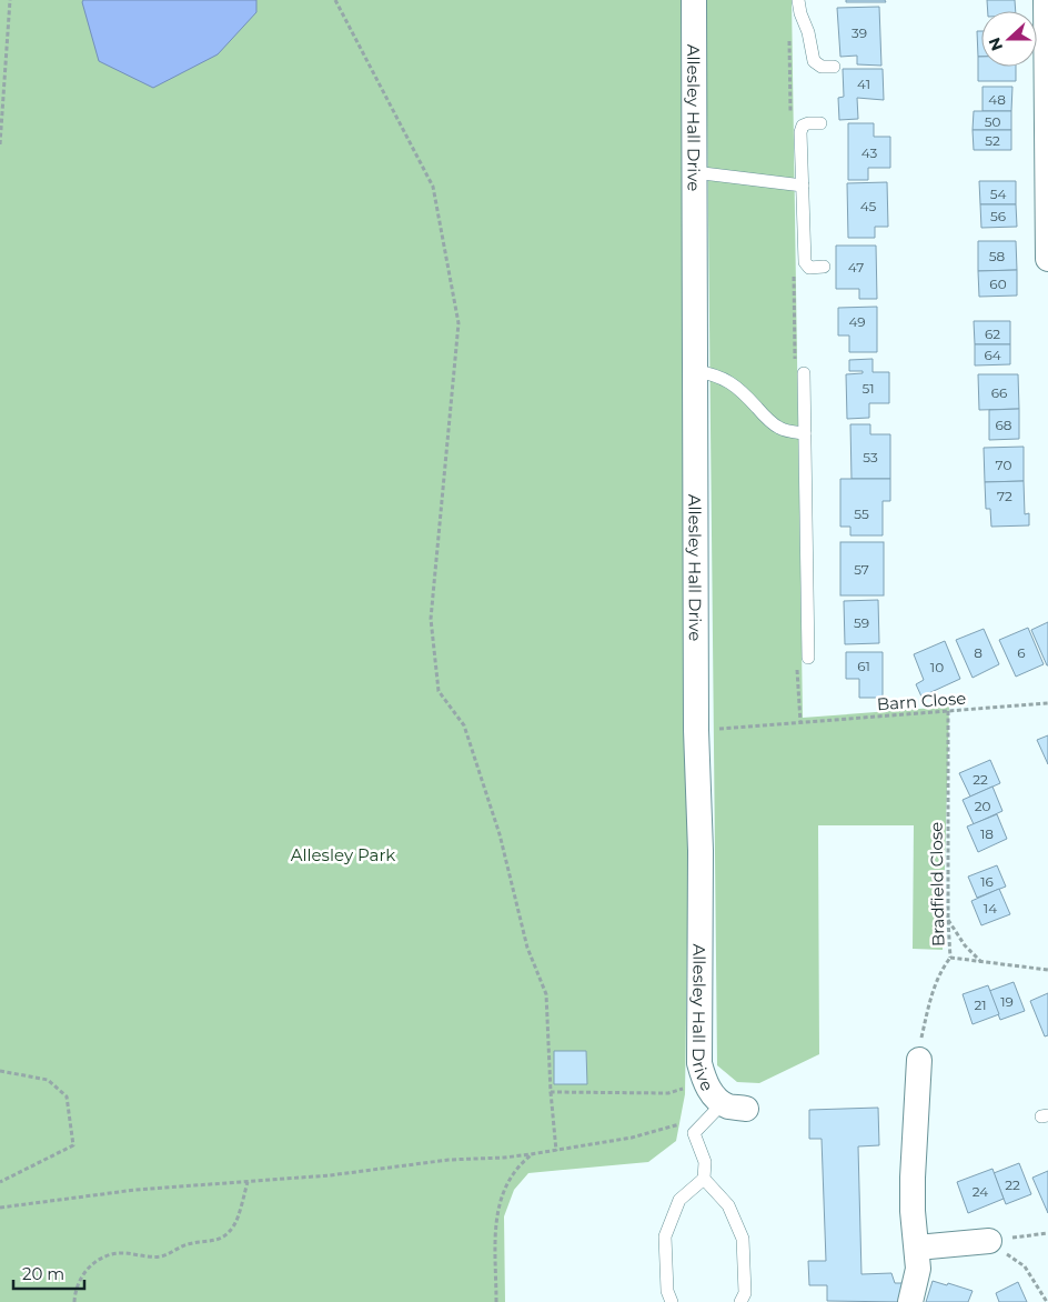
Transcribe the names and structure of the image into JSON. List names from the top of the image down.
{
  "streets": {
    "street": ["Allesley Hall Drive"],
    "path": ["Barn Close", "Bradfield Close"]
  },
  "crossings": [
    ["Barn Close", "Bradfield Close"]
  ],
  "parks": ["Allesley Park"],
  "house_numbers": [
    "39",
    "41",
    "48",
    "50",
    "52",
    "43",
    "54",
    "45",
    "56",
    "58",
    "47",
    "60",
    "49",
    "62",
    "64",
    "51",
    "66",
    "68",
    "53",
    "70",
    "72",
    "55",
    "57",
    "59",
    "8",
    "6",
    "61",
    "10",
    "22",
    "20",
    "18",
    "16",
    "14",
    "19",
    "21",
    "22",
    "24"
  ],
  "scale_bar": "20 m",
  "north": "left"
}
